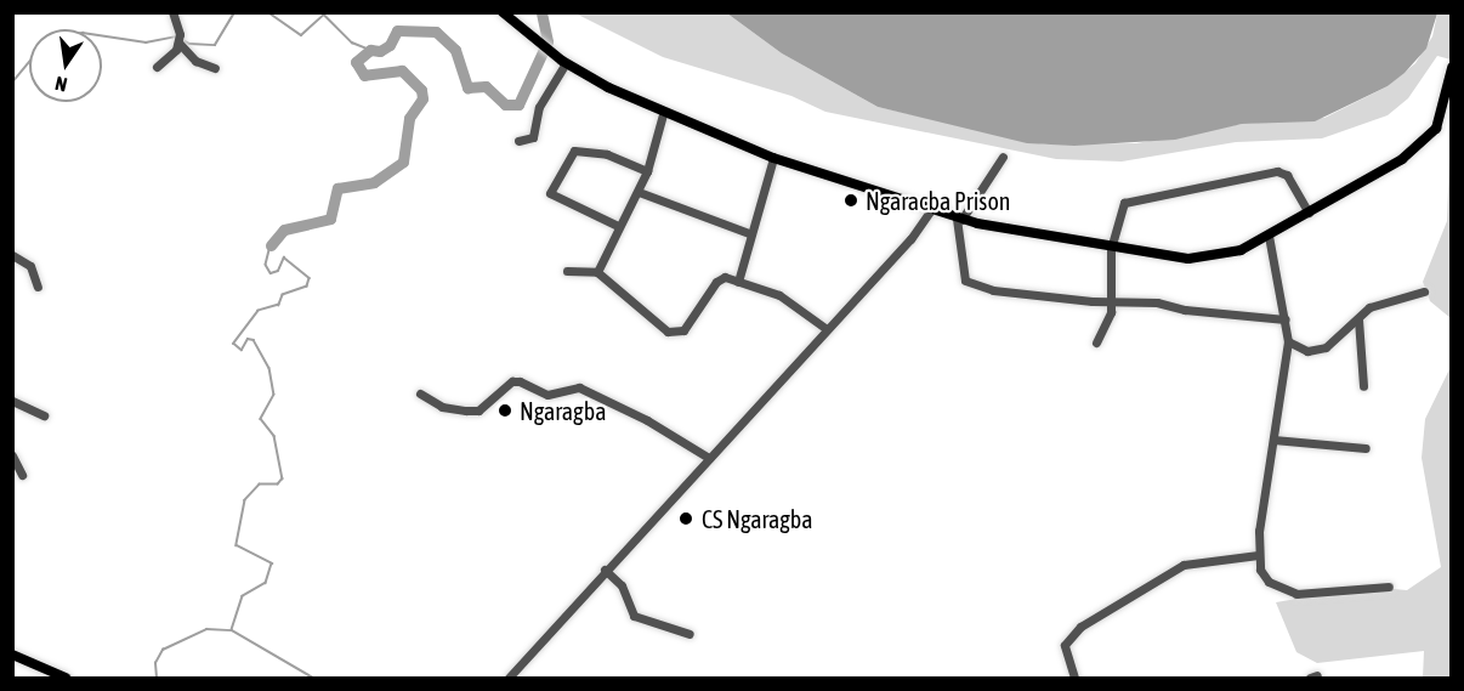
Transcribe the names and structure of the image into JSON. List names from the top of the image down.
{
  "places": ["Ngaracba Prison", "Ngaragba", "CS Ngaragba"],
  "north": "bottom"
}
